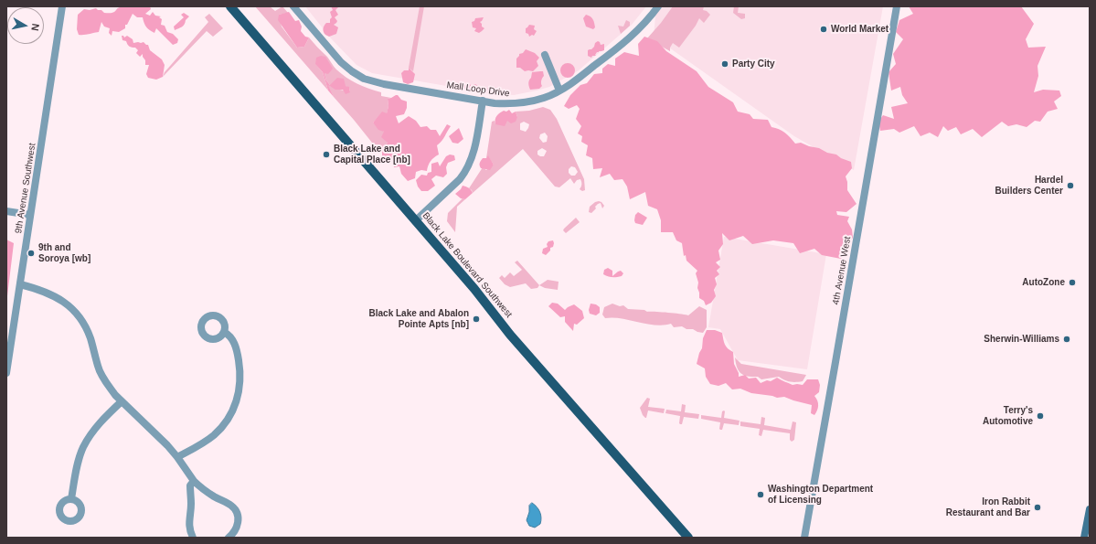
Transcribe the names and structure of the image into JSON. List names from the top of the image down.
{
  "streets": {
    "main road": ["Black Lake Boulevard Southwest"],
    "street": ["Mall Loop Drive", "9th Avenue Southwest", "4th Avenue West"]
  },
  "places": [
    "World Market",
    "Party City",
    "Black Lake and Capital Place [nb]",
    "Hardel Builders Center",
    "9th and Soroya [wb]",
    "AutoZone",
    "Black Lake and Abalon Pointe Apts [nb]",
    "Sherwin-Williams",
    "Terry's Automotive",
    "Washington Department of Licensing",
    "Iron Rabbit Restaurant and Bar"
  ],
  "north": "right"
}
